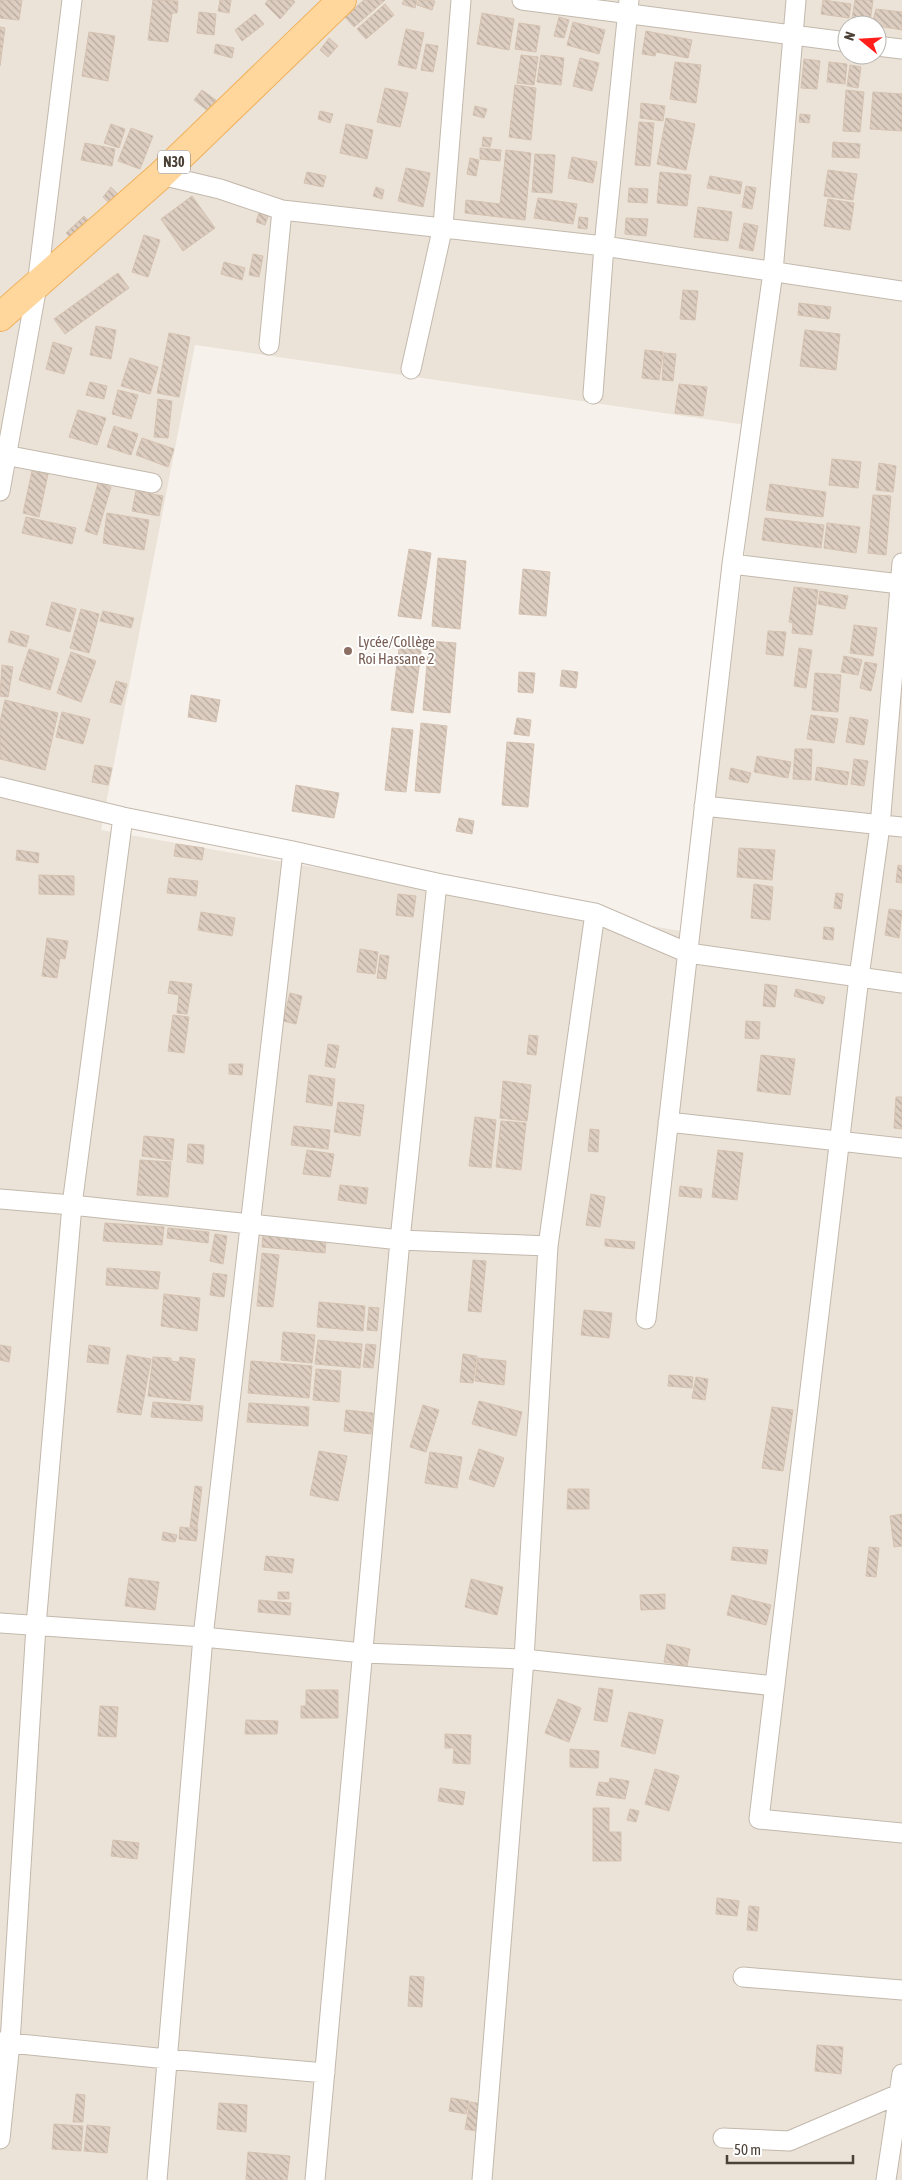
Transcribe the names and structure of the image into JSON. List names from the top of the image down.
{
  "streets": {
    "main road": ["N30"]
  },
  "places": ["Lycée/Collège Roi Hassane 2"],
  "scale_bar": "50 m",
  "north": "left"
}
